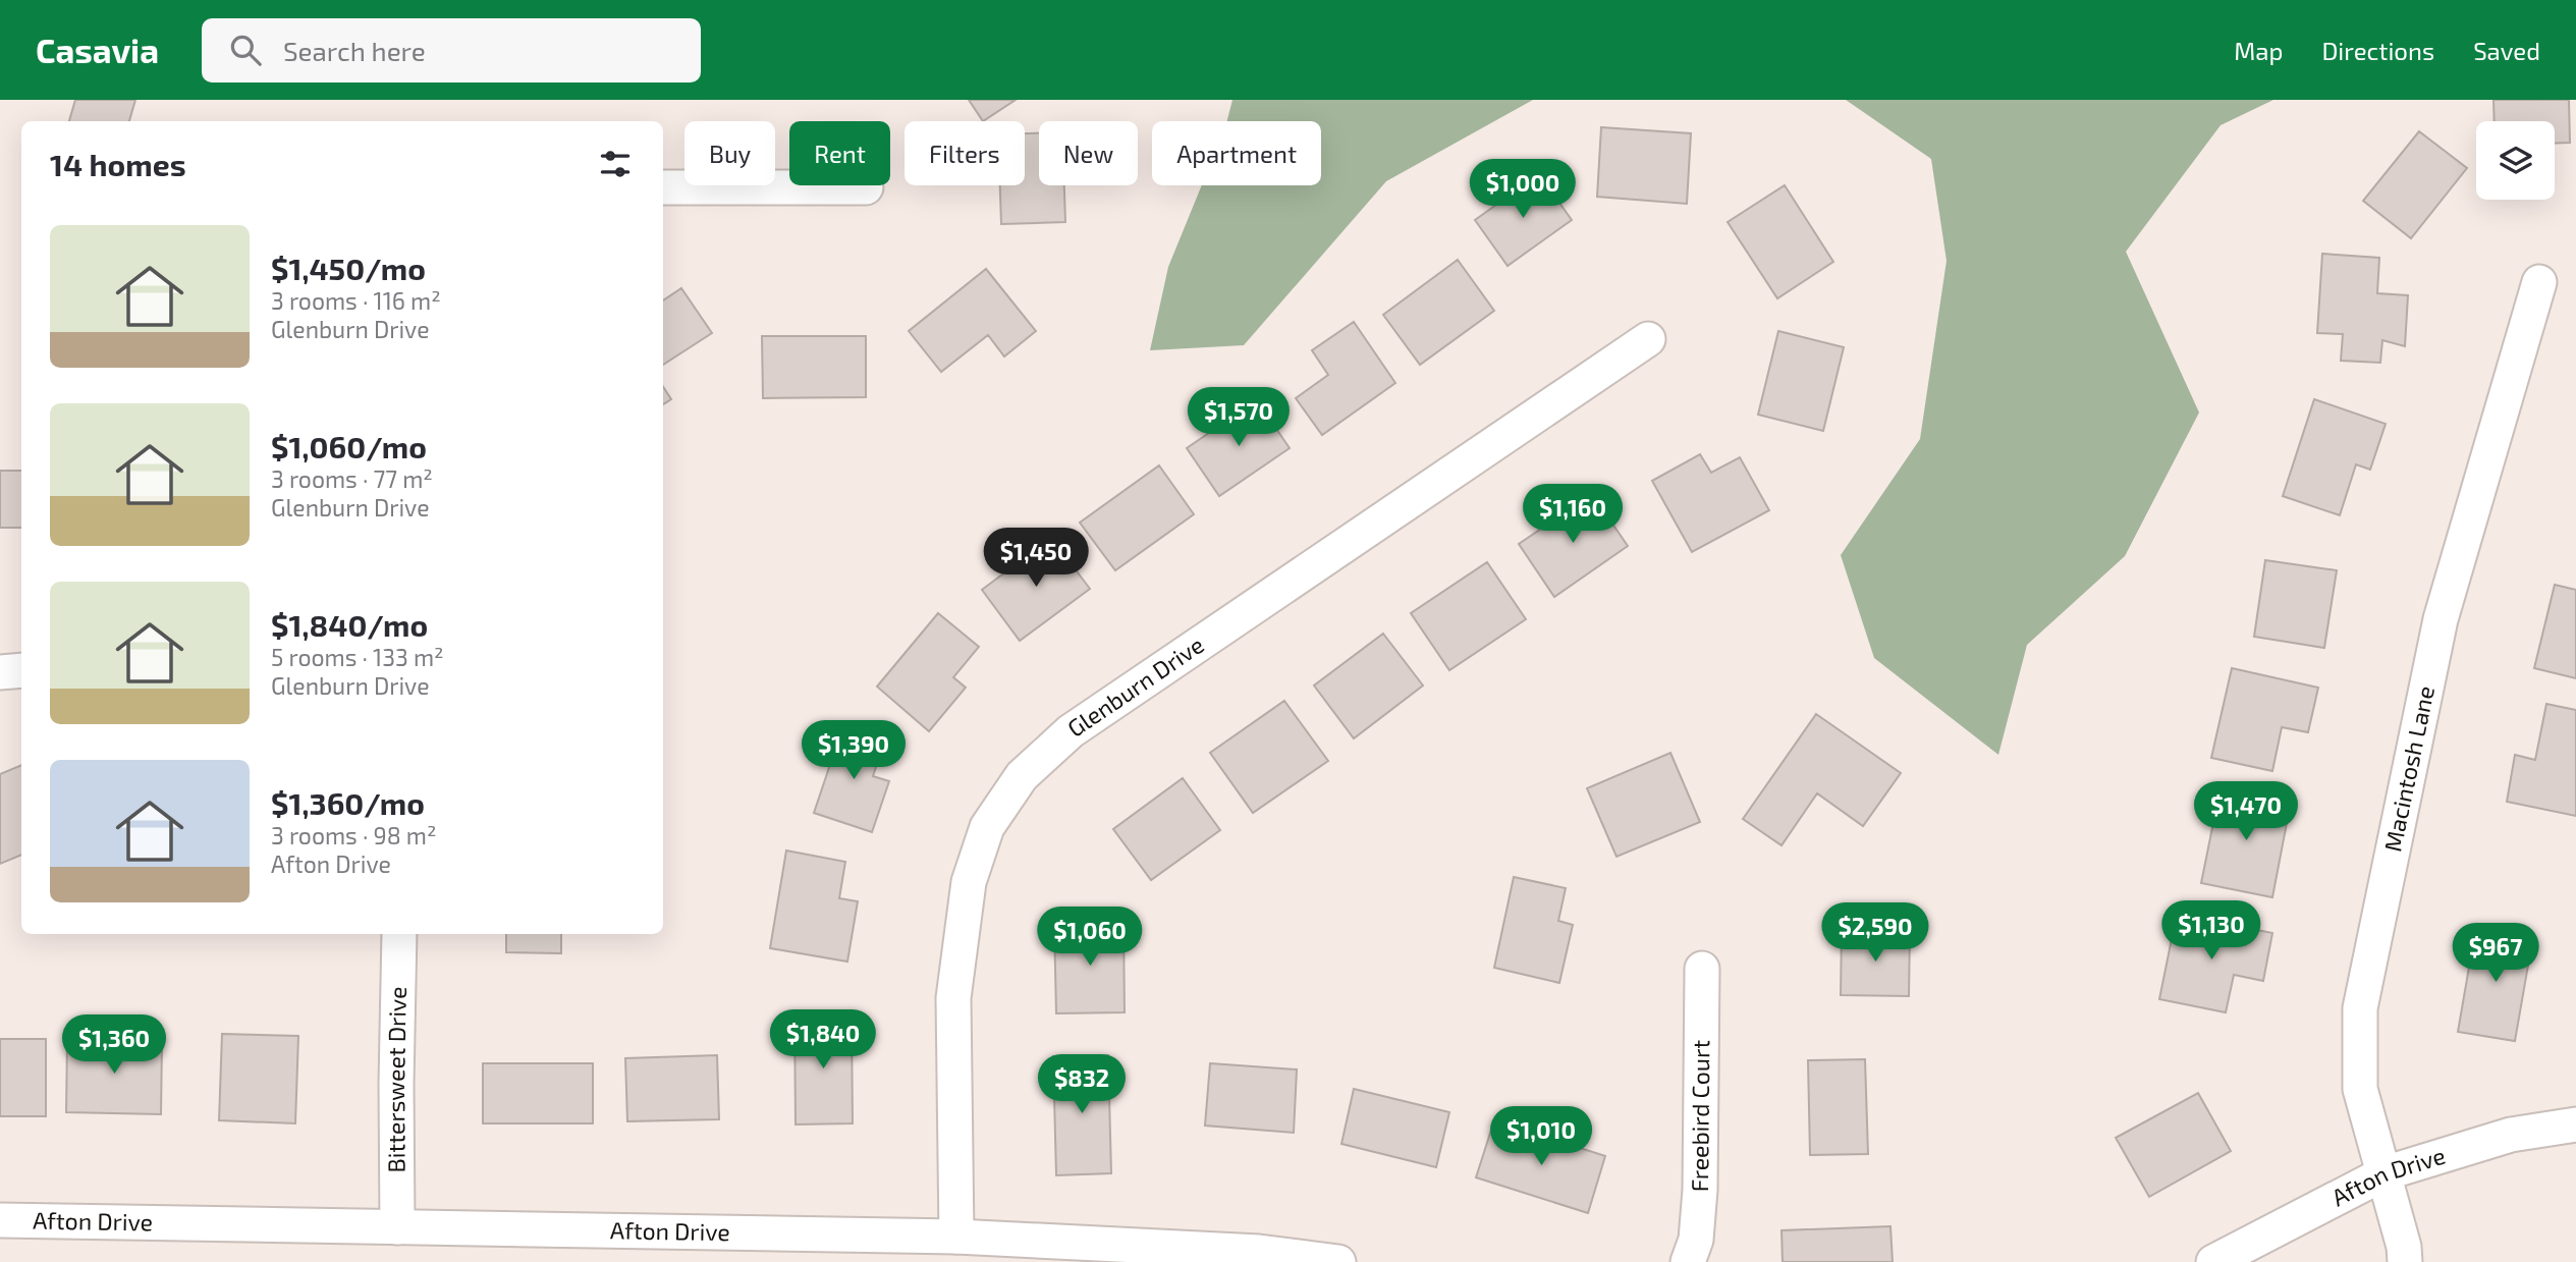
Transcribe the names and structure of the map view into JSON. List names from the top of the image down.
{
  "streets": {
    "street": [
      "Glenburn Drive",
      "Macintosh Lane",
      "Bittersweet Drive",
      "Freebird Court",
      "Afton Drive"
    ]
  },
  "crossings": [
    ["Glenburn Drive", "Afton Drive"],
    ["Macintosh Lane", "Afton Drive"],
    ["Bittersweet Drive", "Afton Drive"]
  ],
  "page": {
    "header": "Casavia",
    "search": "Search here",
    "nav": ["Map", "Directions", "Saved"],
    "chip": [
      "Buy",
      "Rent",
      "Filters",
      "New",
      "Apartment"
    ],
    "heading": "14 homes",
    "price": [
      "$1,000",
      "$1,570",
      "$1,160",
      "$1,450",
      "$1,390",
      "$1,470",
      "$1,130",
      "$2,590",
      "$1,060",
      "$967",
      "$1,840",
      "$1,360",
      "$832",
      "$1,010"
    ],
    "list": [
      {
        "name": "$1,450/mo",
        "note": "3 rooms · 116 m² · Glenburn Drive"
      },
      {
        "name": "$1,060/mo",
        "note": "3 rooms · 77 m² · Glenburn Drive"
      },
      {
        "name": "$1,840/mo",
        "note": "5 rooms · 133 m² · Glenburn Drive"
      },
      {
        "name": "$1,360/mo",
        "note": "3 rooms · 98 m² · Afton Drive"
      }
    ]
  }
}
